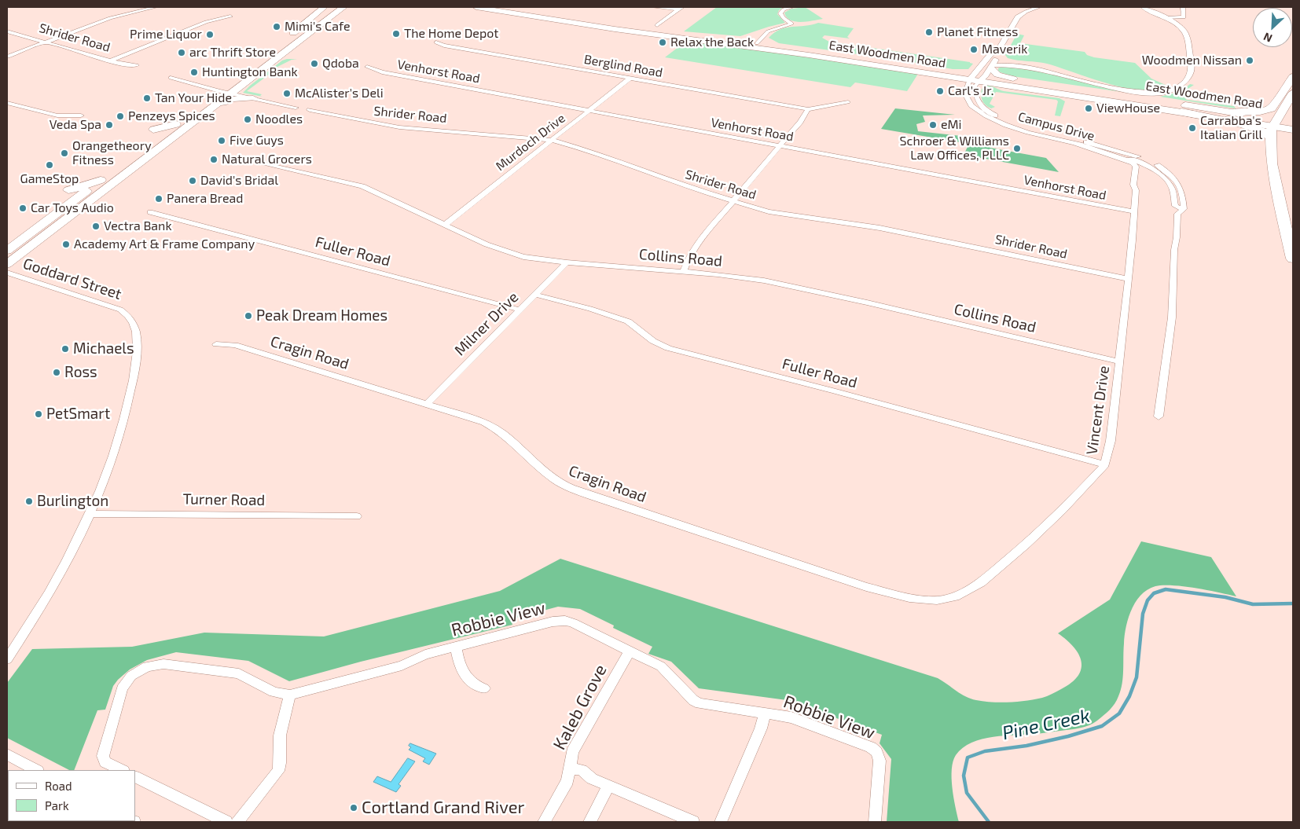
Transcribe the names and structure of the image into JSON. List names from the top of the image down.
{
  "streets": {
    "highway": ["East Woodmen Road"],
    "street": [
      "Shrider Road",
      "Berglind Road",
      "Venhorst Road",
      "Campus Drive",
      "Murdoch Drive",
      "Fuller Road",
      "Collins Road",
      "Goddard Street",
      "Milner Drive",
      "Cragin Road",
      "Vincent Drive",
      "Turner Road",
      "Robbie View",
      "Kaleb Grove"
    ]
  },
  "crossings": [
    ["Shrider Road", "Murdoch Drive"],
    ["Shrider Road", "Vincent Drive"],
    ["East Woodmen Road", "Campus Drive"],
    ["Berglind Road", "Murdoch Drive"],
    ["Venhorst Road", "Murdoch Drive"],
    ["Venhorst Road", "Vincent Drive"],
    ["Campus Drive", "Vincent Drive"],
    ["Murdoch Drive", "Collins Road"],
    ["Fuller Road", "Milner Drive"],
    ["Fuller Road", "Vincent Drive"],
    ["Collins Road", "Milner Drive"],
    ["Collins Road", "Vincent Drive"],
    ["Goddard Street", "Turner Road"],
    ["Milner Drive", "Cragin Road"],
    ["Cragin Road", "Vincent Drive"],
    ["Robbie View", "Kaleb Grove"]
  ],
  "water": ["Pine Creek"],
  "places": [
    "Mimi's Cafe",
    "Planet Fitness",
    "The Home Depot",
    "Prime Liquor",
    "Relax the Back",
    "Maverik",
    "arc Thrift Store",
    "Woodmen Nissan",
    "Qdoba",
    "Huntington Bank",
    "Carl's Jr.",
    "McAlister's Deli",
    "Tan Your Hide",
    "ViewHouse",
    "Penzeys Spices",
    "Noodles",
    "Veda Spa",
    "eMi",
    "Carrabba's Italian Grill",
    "Five Guys",
    "Schroer & Williams Law Offices, PLLC",
    "Orangetheory Fitness",
    "Natural Grocers",
    "GameStop",
    "David's Bridal",
    "Panera Bread",
    "Car Toys Audio",
    "Vectra Bank",
    "Academy Art & Frame Company",
    "Peak Dream Homes",
    "Michaels",
    "Ross",
    "PetSmart",
    "Burlington",
    "Cortland Grand River"
  ],
  "legend": ["Road", "Park"],
  "north": "bottom left"
}
